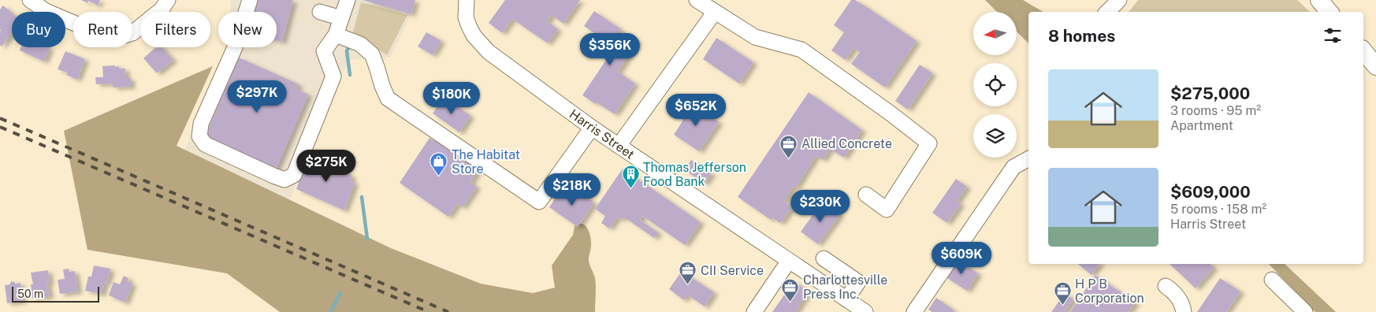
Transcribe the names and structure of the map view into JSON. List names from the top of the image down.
{
  "streets": {
    "street": ["Harris Street"]
  },
  "places": {
    "office": [
      "Allied Concrete",
      "CII Service",
      "Charlottesville Press Inc.",
      "H P B Corporation"
    ],
    "shop": ["The Habitat Store"],
    "building": ["Thomas Jefferson Food Bank"]
  },
  "scale_bar": "50 m",
  "north": "left",
  "page": {
    "chip": [
      "Buy",
      "Rent",
      "Filters",
      "New"
    ],
    "heading": "8 homes",
    "price": [
      "$356K",
      "$297K",
      "$180K",
      "$652K",
      "$275K",
      "$218K",
      "$230K",
      "$609K"
    ],
    "list": [
      {
        "name": "$275,000",
        "note": "3 rooms · 95 m² · Apartment"
      },
      {
        "name": "$609,000",
        "note": "5 rooms · 158 m² · Harris Street"
      }
    ],
    "scale": "50 m"
  }
}
